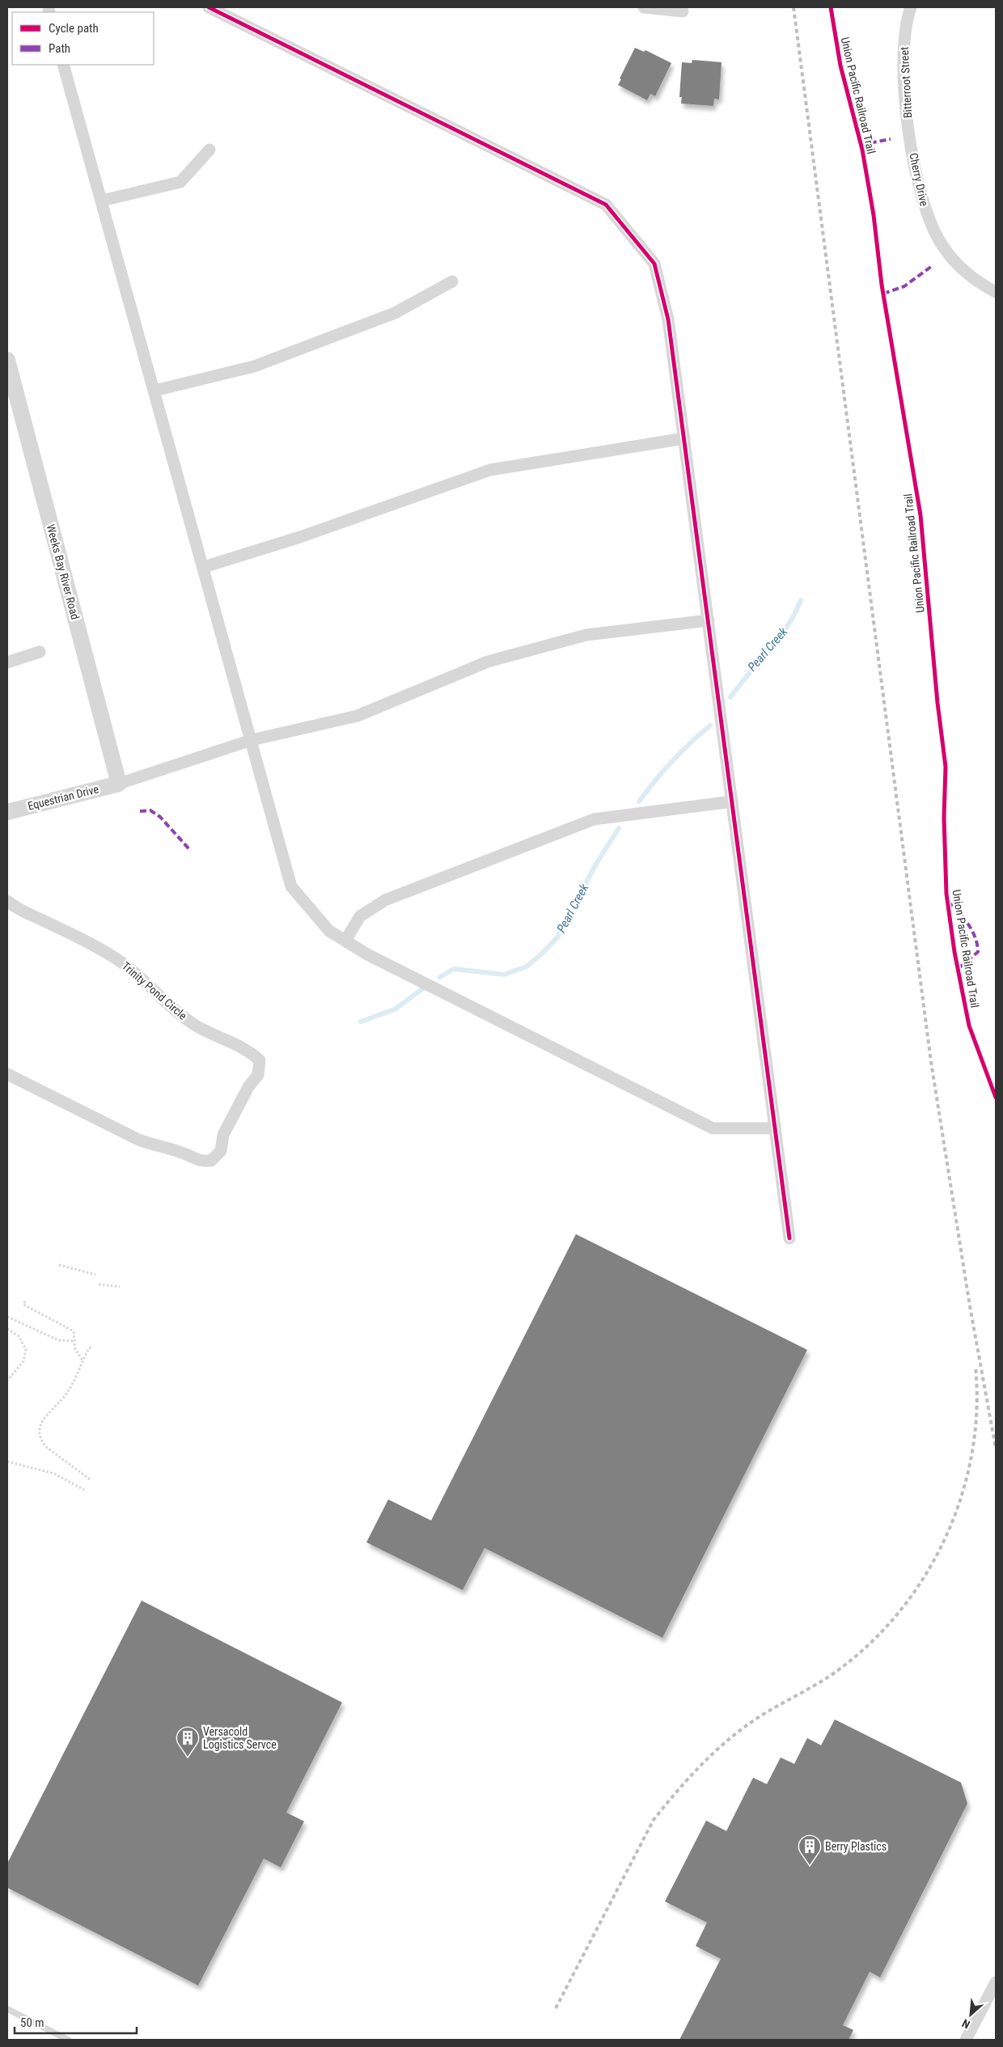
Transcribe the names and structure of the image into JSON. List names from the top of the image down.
{
  "streets": {
    "street": [
      "Bitterroot Street",
      "Cherry Drive",
      "Weeks Bay River Road",
      "Equestrian Drive",
      "Trinity Pond Circle"
    ],
    "cycle path": ["Union Pacific Railroad Trail"]
  },
  "crossings": [
    ["Bitterroot Street", "Cherry Drive"],
    ["Weeks Bay River Road", "Equestrian Drive"]
  ],
  "water": ["Pearl Creek"],
  "places": {
    "building": ["Versacold Logistics Servce", "Berry Plastics"]
  },
  "legend": ["Cycle path", "Path"],
  "scale_bar": "50 m",
  "north": "bottom left"
}
